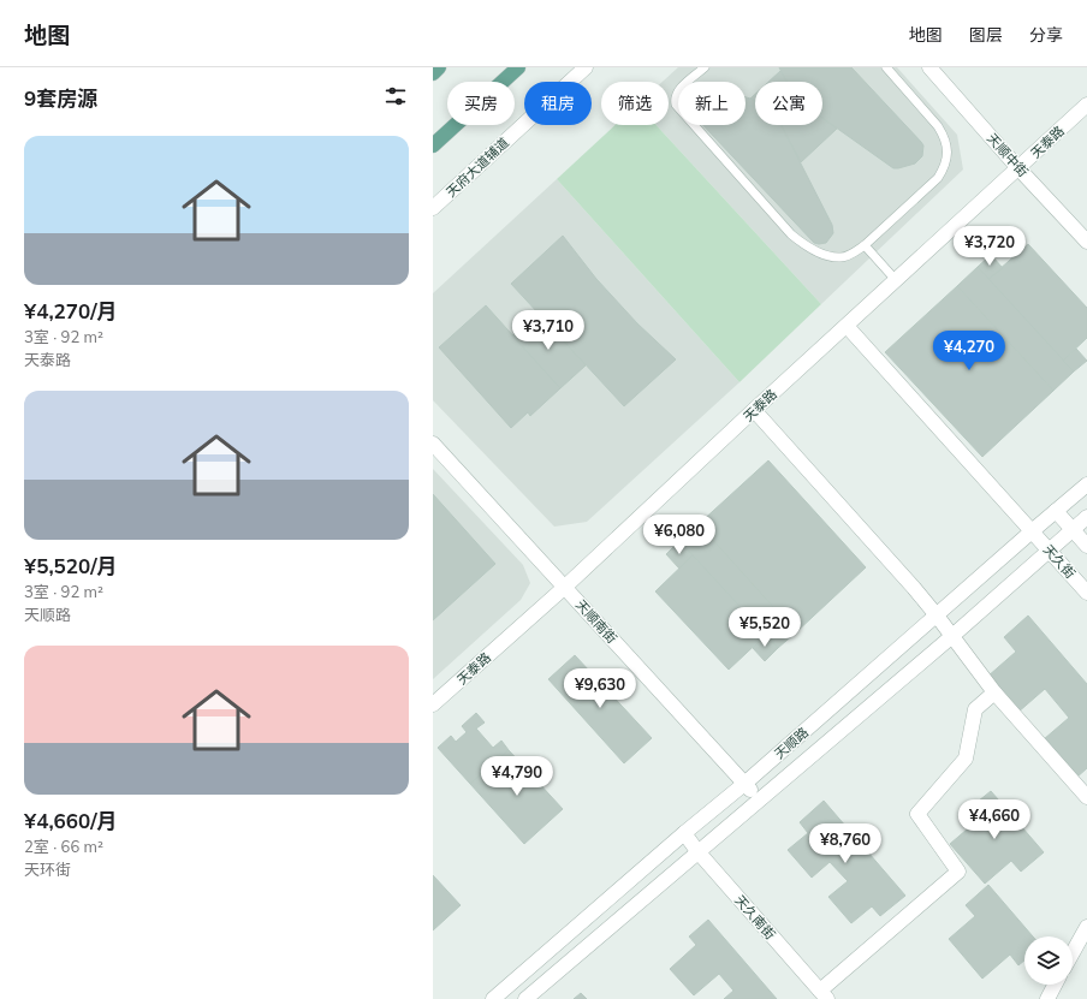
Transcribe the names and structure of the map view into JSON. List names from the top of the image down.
{
  "streets": {
    "street": [
      "天泰路",
      "天顺中街",
      "天府大道辅道",
      "天久街",
      "天顺南街",
      "天顺路",
      "天久南街"
    ]
  },
  "crossings": [
    ["天泰路", "天顺中街"],
    ["天泰路", "天久街"],
    ["天泰路", "天顺南街"],
    ["天久街", "天顺路"],
    ["天顺南街", "天顺路"],
    ["天顺路", "天久南街"]
  ],
  "page": {
    "header": "地图",
    "nav": ["地图", "图层", "分享"],
    "heading": "9套房源",
    "chip": [
      "买房",
      "租房",
      "筛选",
      "新上",
      "公寓"
    ],
    "list": [
      {
        "name": "¥4,270/月",
        "note": "3室 · 92 m² · 天泰路"
      },
      {
        "name": "¥5,520/月",
        "note": "3室 · 92 m² · 天顺路"
      },
      {
        "name": "¥4,660/月",
        "note": "2室 · 66 m² · 天环街"
      }
    ],
    "price": [
      "¥3,720",
      "¥3,710",
      "¥4,270",
      "¥6,080",
      "¥5,520",
      "¥9,630",
      "¥4,790",
      "¥4,660",
      "¥8,760"
    ]
  }
}
